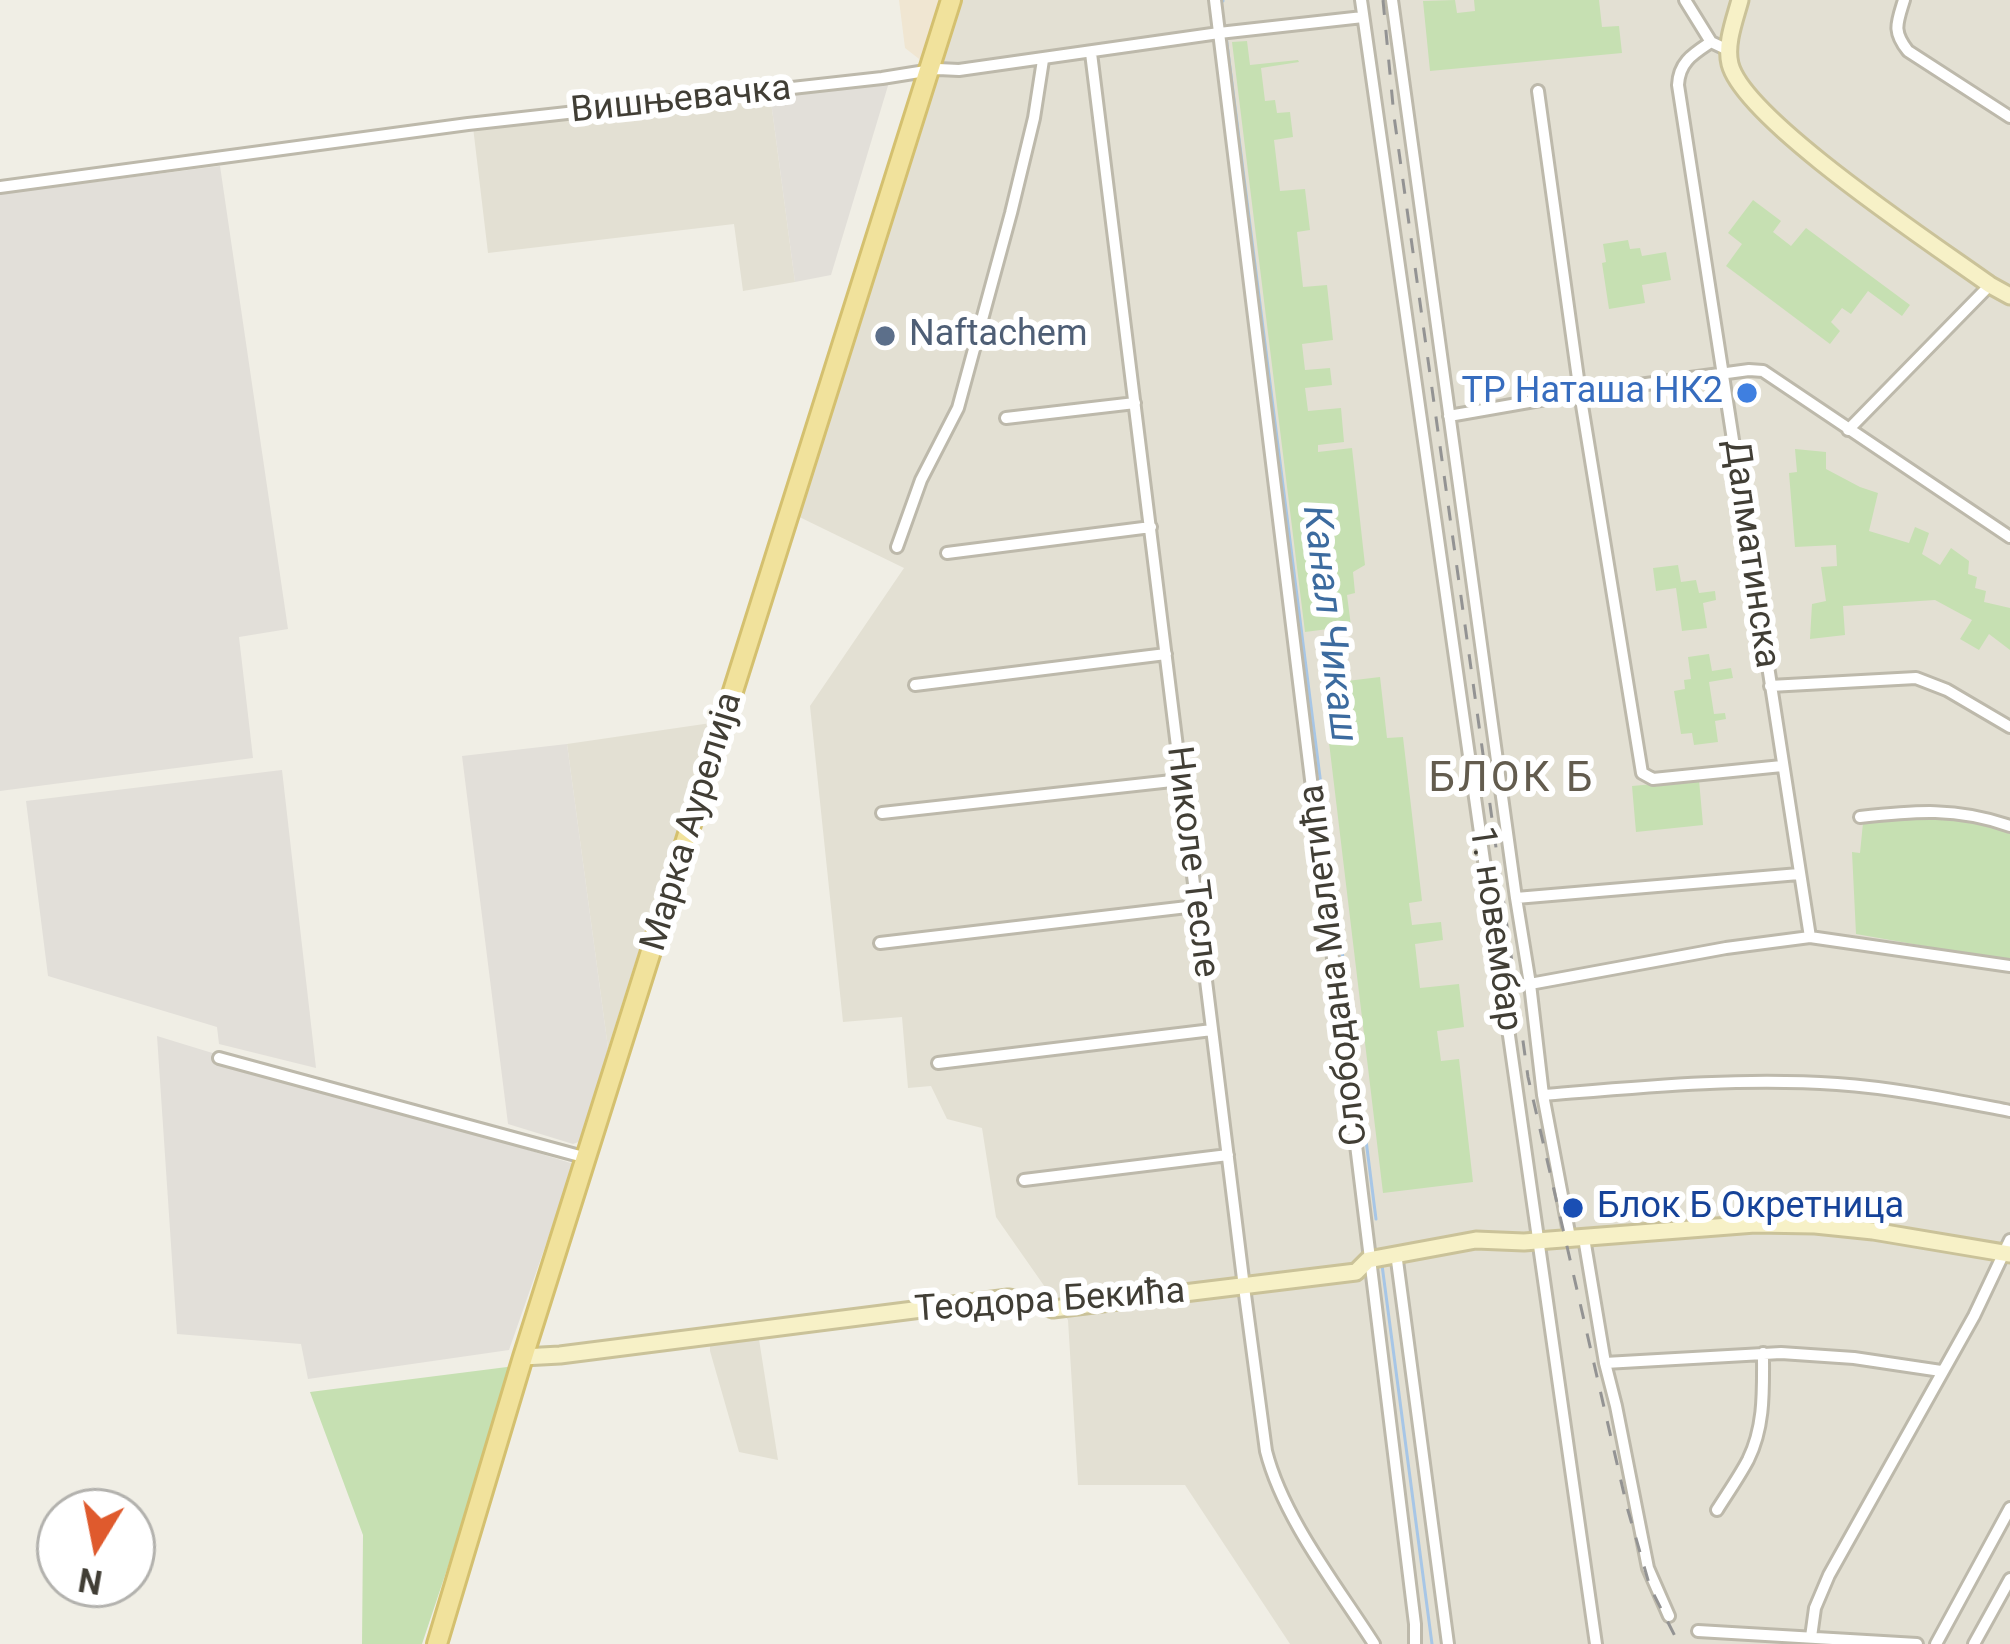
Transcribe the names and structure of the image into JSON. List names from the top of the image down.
{
  "streets": {
    "main road": ["Марка Аурелија"],
    "street": [
      "Вишњевачка",
      "Далматинска",
      "Николе Тесле",
      "1. новембар",
      "Слободана Малетића",
      "Теодора Бекића"
    ]
  },
  "crossings": [
    ["Вишњевачка", "Марка Аурелија"],
    ["Вишњевачка", "Николе Тесле"],
    ["Вишњевачка", "1. новембар"],
    ["Вишњевачка", "Слободана Малетића"],
    ["Марка Аурелија", "Теодора Бекића"],
    ["Николе Тесле", "Теодора Бекића"],
    ["1. новембар", "Теодора Бекића"],
    ["Слободана Малетића", "Теодора Бекића"]
  ],
  "districts": ["БЛОК Б"],
  "water": ["Канал Чикаш"],
  "places": ["Naftachem", "ТР Наташа НК2", "Блок Б Окретница"],
  "north": "bottom"
}
